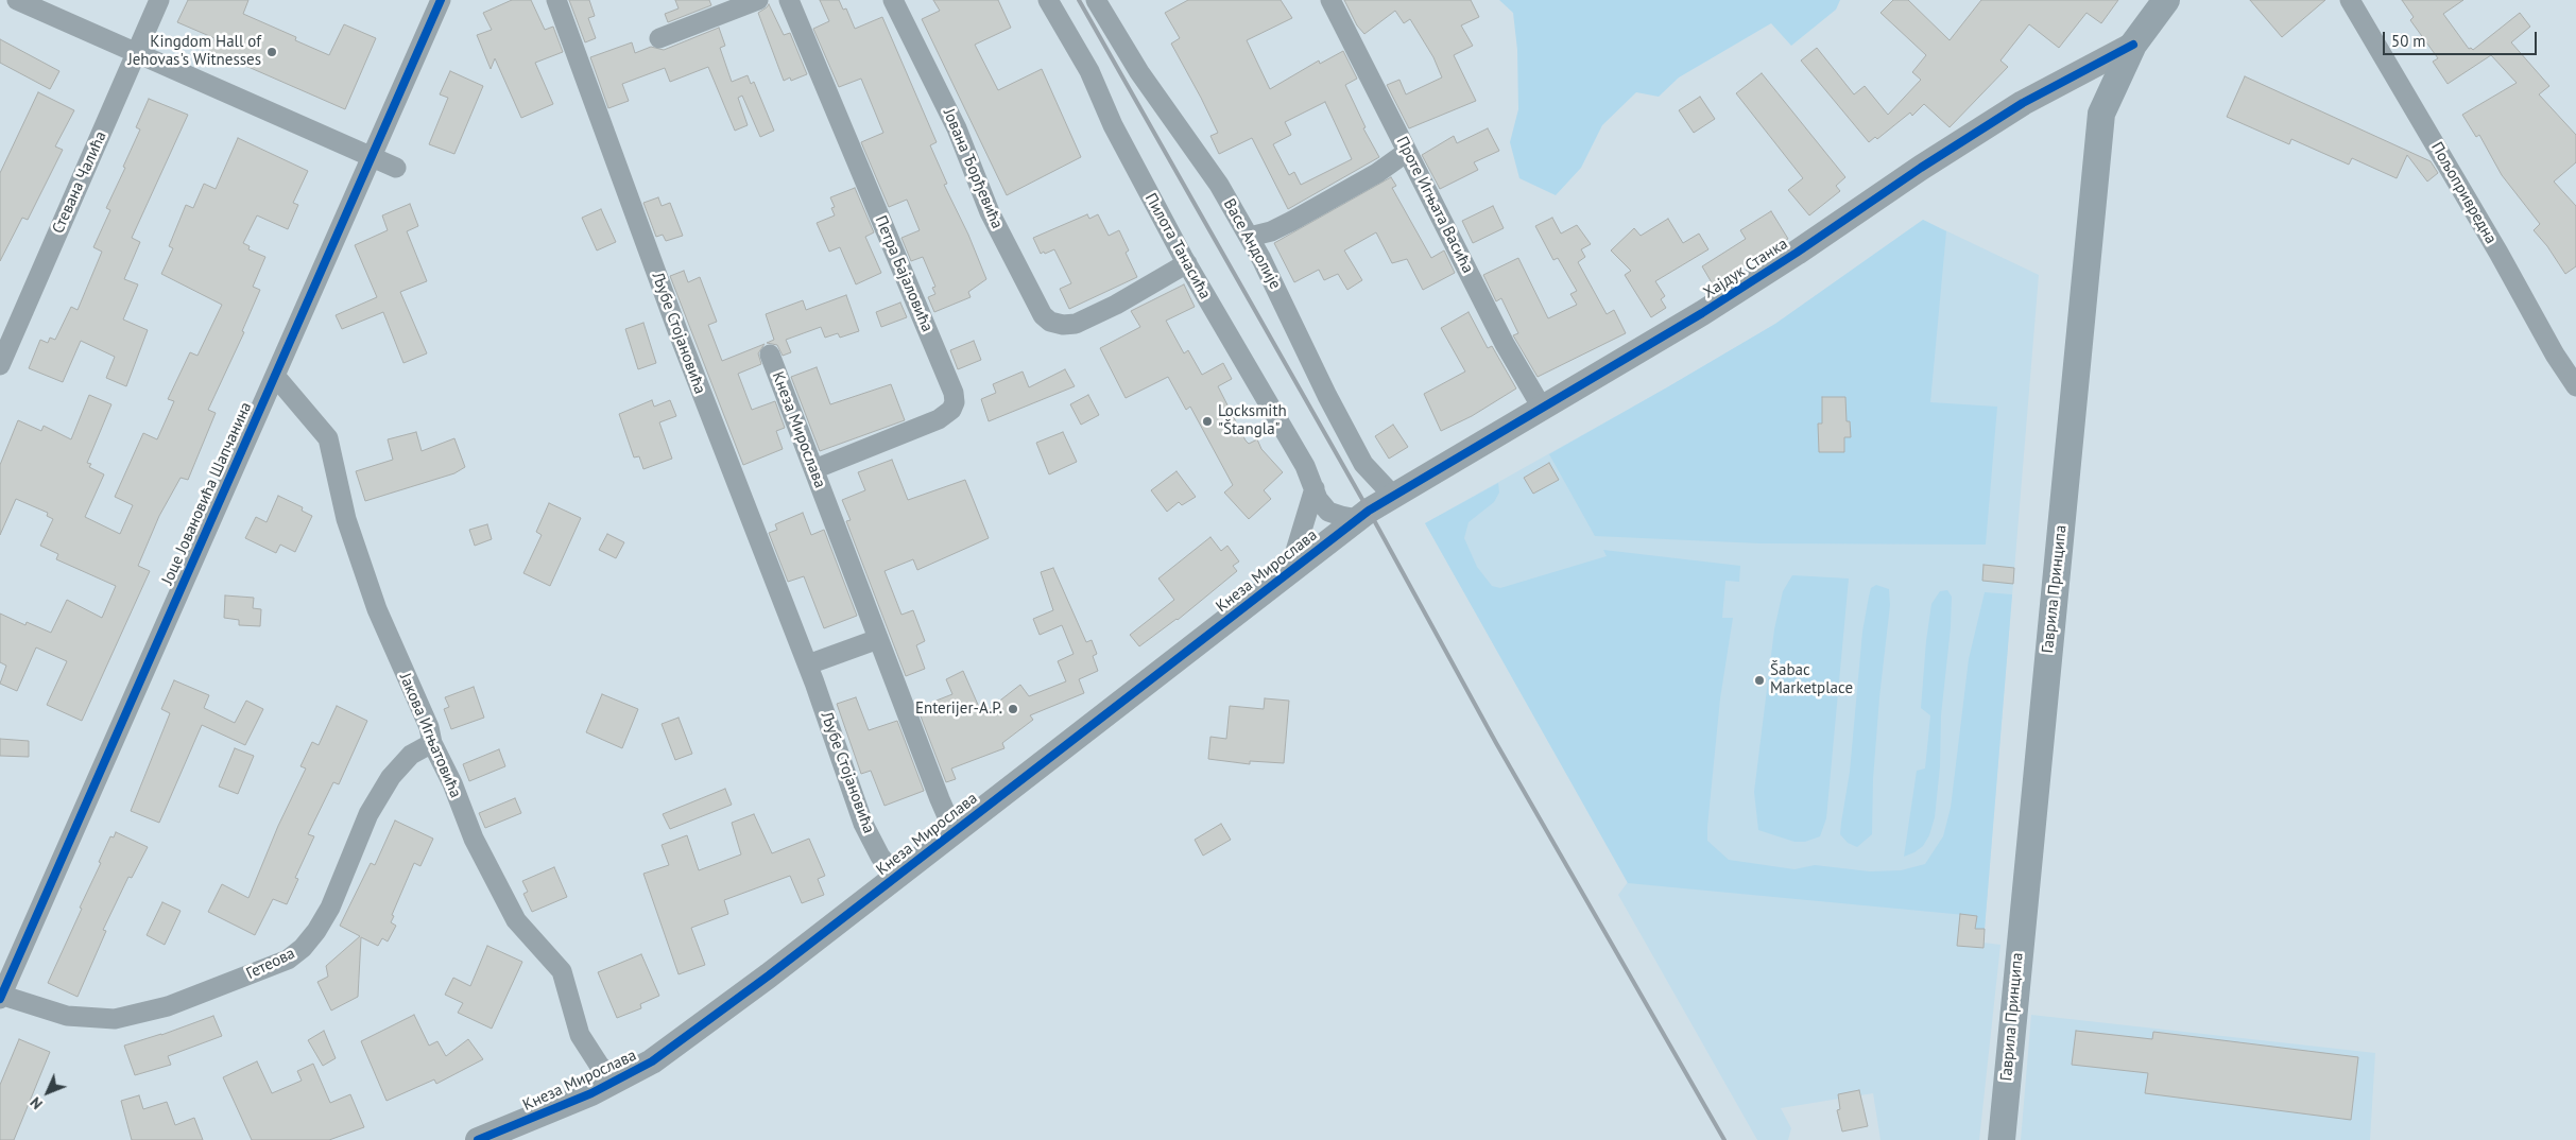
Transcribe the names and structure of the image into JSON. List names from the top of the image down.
{
  "streets": {
    "main road": ["Хајдук Станка", "Гаврила Принципа"],
    "street": [
      "Јована Ђорђевића",
      "Стевана Чалића",
      "Пољопривредна",
      "Проте Игњата Васића",
      "Васе Андолије",
      "Пилота Танасића",
      "Петра Бајаловића",
      "Љубе Стојановића",
      "Кнеза Мирослава",
      "Јоце Јовановића Шапчанина",
      "Јакова Игњатовића",
      "Гетеова"
    ]
  },
  "crossings": [
    ["Јована Ђорђевића", "Пилота Танасића"],
    ["Проте Игњата Васића", "Хајдук Станка"],
    ["Васе Андолије", "Хајдук Станка"],
    ["Пилота Танасића", "Хајдук Станка"],
    ["Пилота Танасића", "Кнеза Мирослава"],
    ["Хајдук Станка", "Кнеза Мирослава"],
    ["Хајдук Станка", "Гаврила Принципа"],
    ["Петра Бајаловића", "Кнеза Мирослава"],
    ["Љубе Стојановића", "Кнеза Мирослава"],
    ["Кнеза Мирослава", "Јакова Игњатовића"],
    ["Јоце Јовановића Шапчанина", "Јакова Игњатовића"],
    ["Јоце Јовановића Шапчанина", "Гетеова"],
    ["Јакова Игњатовића", "Гетеова"]
  ],
  "places": [
    "Kingdom Hall of Jehovas's Witnesses",
    "Locksmith \"Štangla\"",
    "Šabac Marketplace",
    "Enterijer-A.P."
  ],
  "scale_bar": "50 m",
  "north": "bottom left"
}
